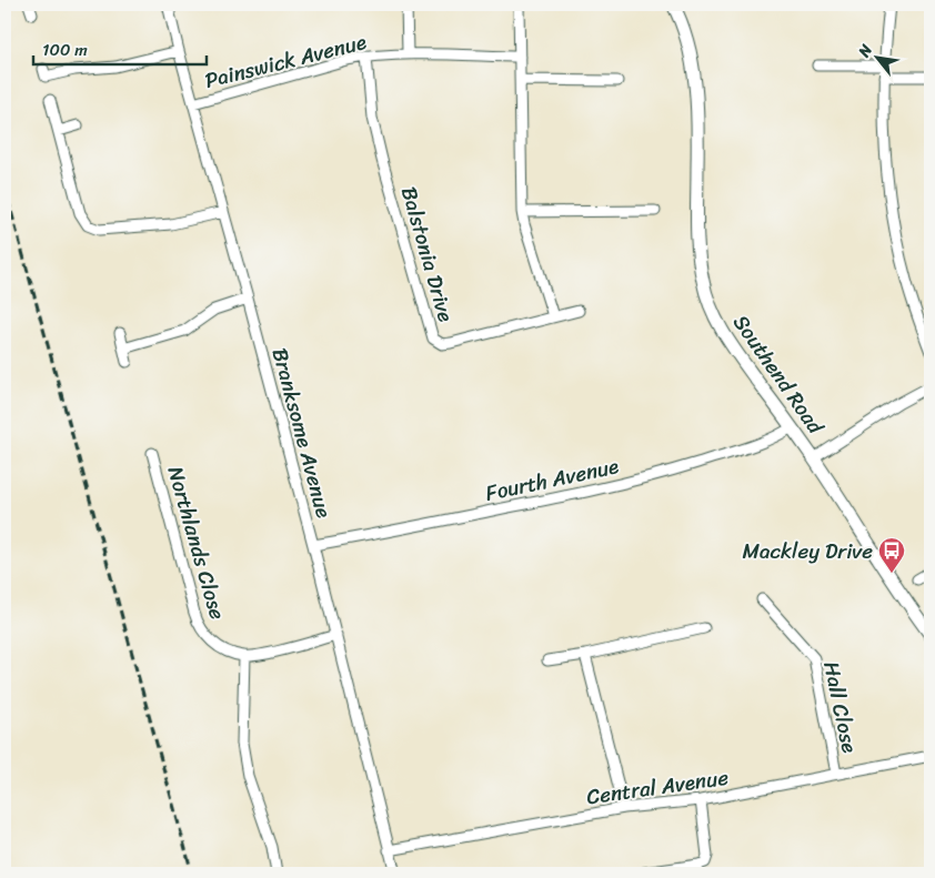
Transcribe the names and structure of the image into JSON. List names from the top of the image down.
{
  "streets": {
    "street": [
      "Painswick Avenue",
      "Balstonia Drive",
      "Southend Road",
      "Branksome Avenue",
      "Fourth Avenue",
      "Northlands Close",
      "Hall Close",
      "Central Avenue"
    ]
  },
  "crossings": [
    ["Painswick Avenue", "Balstonia Drive"],
    ["Painswick Avenue", "Branksome Avenue"],
    ["Southend Road", "Fourth Avenue"],
    ["Branksome Avenue", "Fourth Avenue"],
    ["Branksome Avenue", "Northlands Close"],
    ["Branksome Avenue", "Central Avenue"],
    ["Hall Close", "Central Avenue"]
  ],
  "places": {
    "bus stop": ["Mackley Drive"]
  },
  "scale_bar": "100 m",
  "north": "top left"
}
